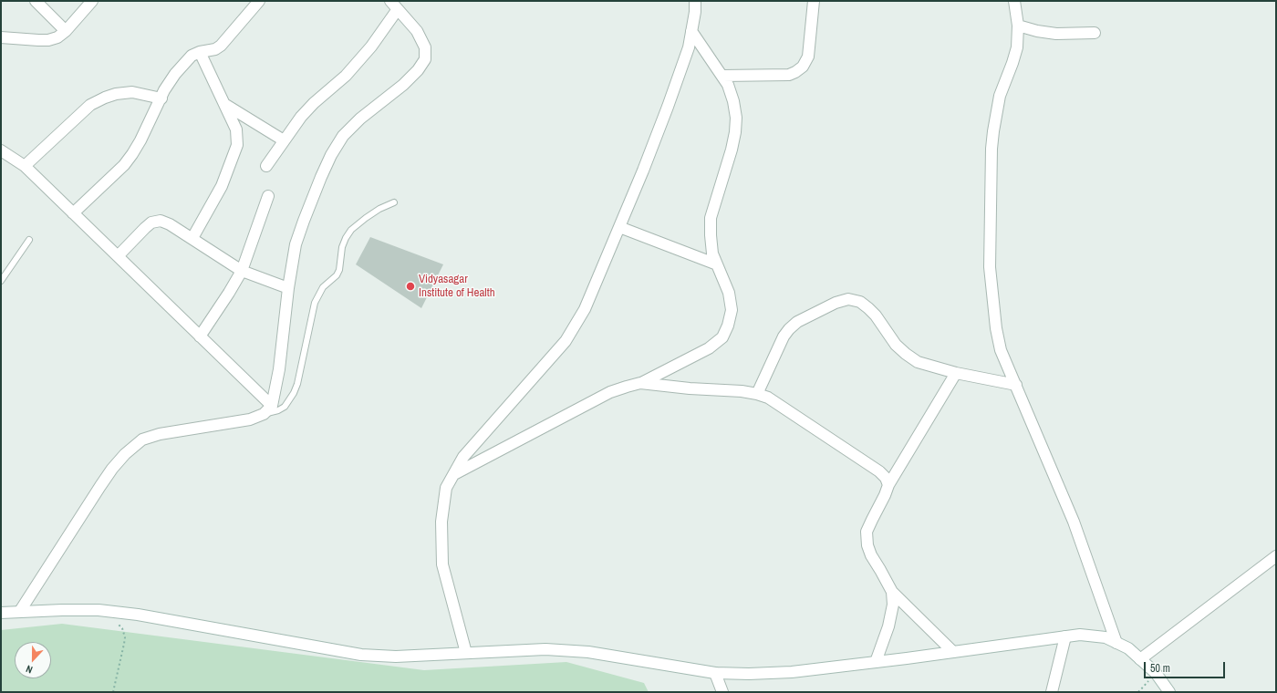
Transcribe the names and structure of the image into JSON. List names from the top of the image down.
{
  "places": ["Vidyasagar Institute of Health"],
  "scale_bar": "50 m",
  "north": "bottom"
}
